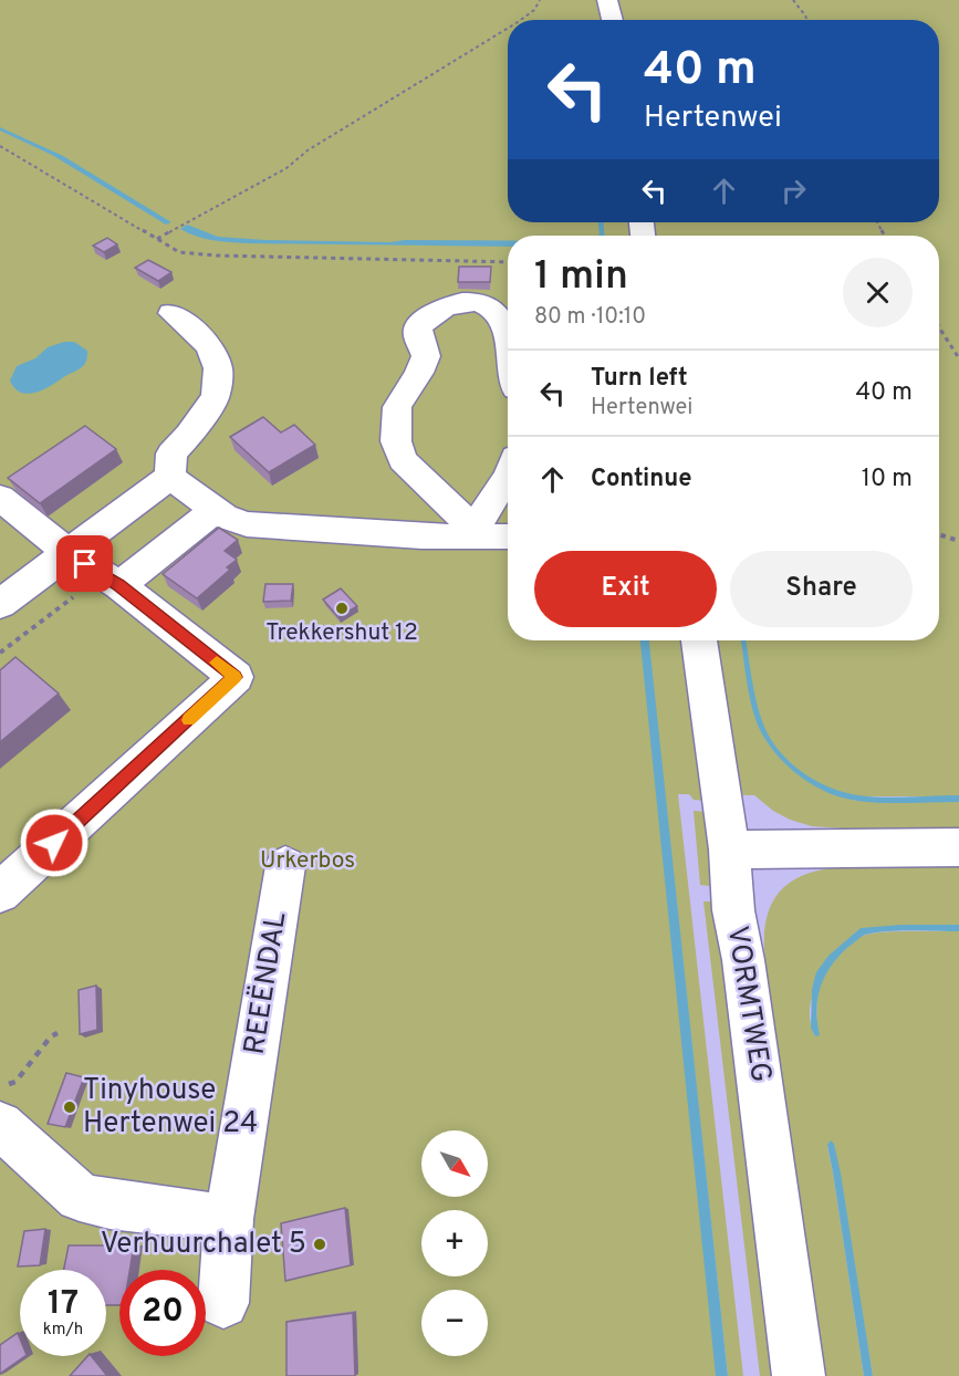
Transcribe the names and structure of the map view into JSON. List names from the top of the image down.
{
  "streets": {
    "street": ["REEËNDAL", "VORMTWEG"]
  },
  "parks": ["Urkerbos"],
  "places": ["Trekkershut 12", "Tinyhouse Hertenwei 24", "Verhuurchalet 5"],
  "north": "bottom right",
  "page": {
    "turn": ["40 m", "Hertenwei"],
    "heading": ["1 min", "80 m · 10:10"],
    "list": [
      {
        "name": "Turn left",
        "note": "Hertenwei",
        "value": "40 m"
      },
      {
        "name": "Continue",
        "value": "10 m"
      }
    ],
    "buttons": ["Exit", "Share"],
    "map_buttons": ["+", "−"],
    "speed": "17 km/h",
    "limit": "20"
  }
}
